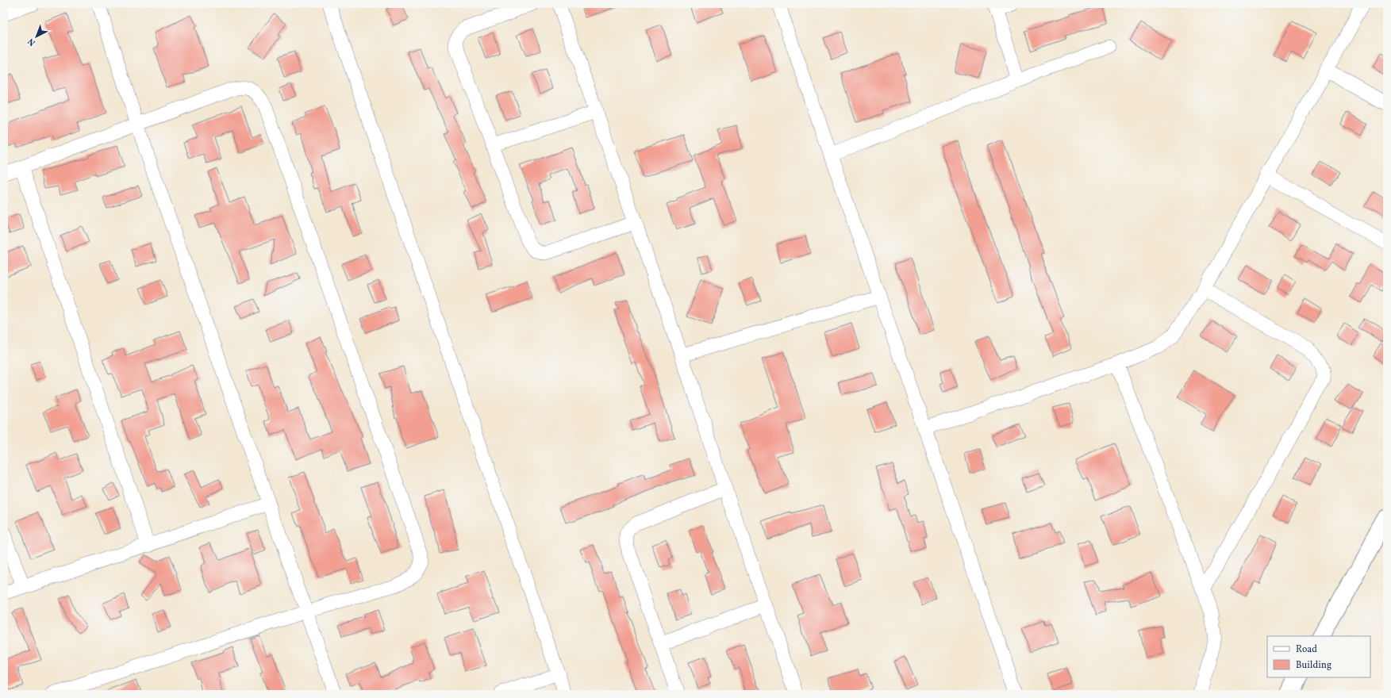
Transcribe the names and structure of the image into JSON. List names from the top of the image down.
{
  "legend": ["Road", "Building"],
  "north": "bottom left"
}
